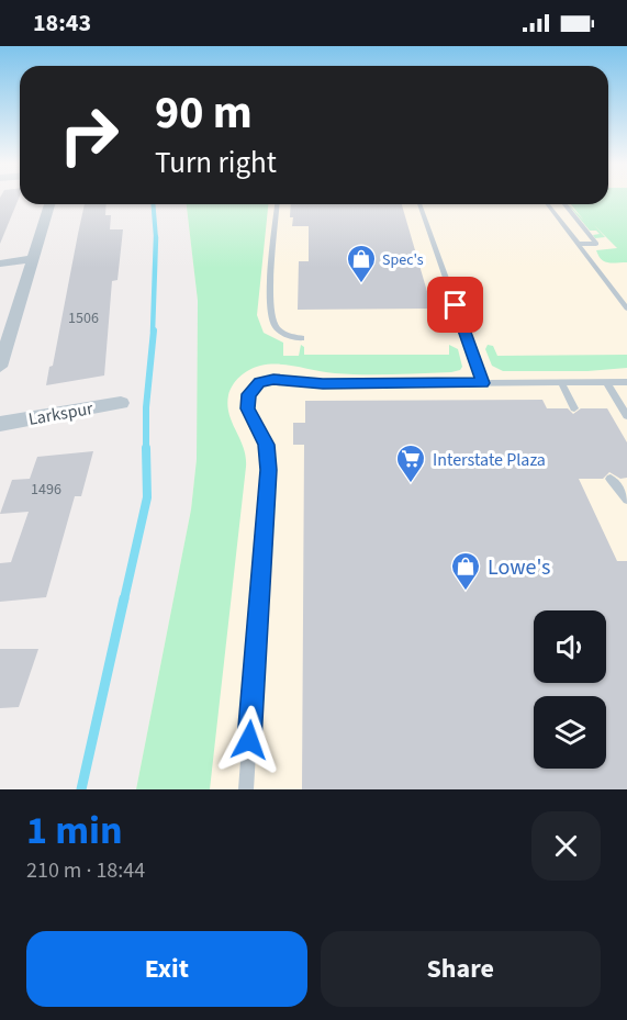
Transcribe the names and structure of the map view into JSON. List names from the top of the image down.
{
  "streets": {
    "street": ["Larkspur"]
  },
  "places": {
    "shop": ["Spec's", "Lowe's"],
    "supermarket": ["Interstate Plaza"]
  },
  "house_numbers": ["1506", "1496"],
  "page": {
    "status": "18:43",
    "turn": ["90 m", "Turn right"],
    "heading": ["1 min", "210 m · 18:44"],
    "buttons": ["Exit", "Share"]
  }
}
